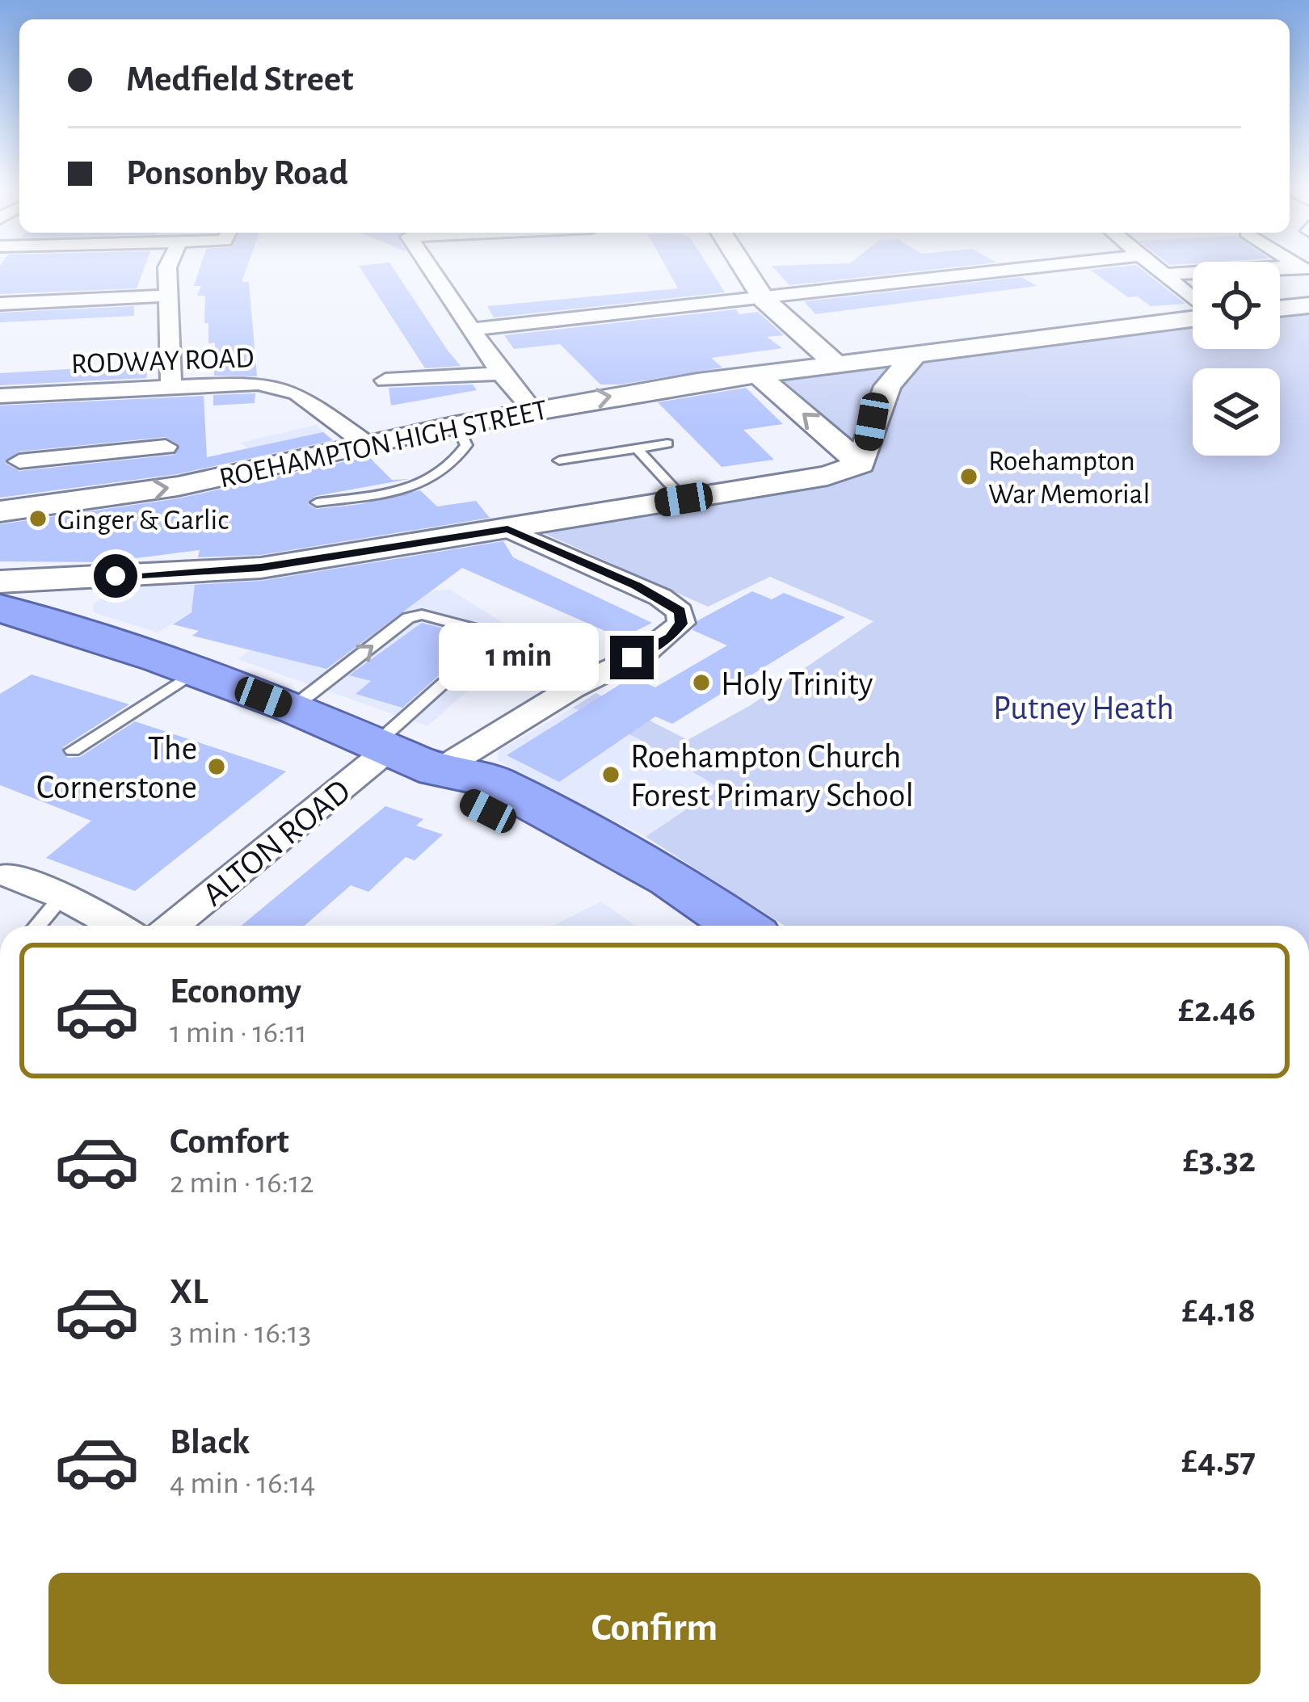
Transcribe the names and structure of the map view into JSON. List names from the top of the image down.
{
  "streets": {
    "street": ["RODWAY ROAD", "ROEHAMPTON HIGH STREET", "ALTON ROAD"]
  },
  "crossings": [
    ["RODWAY ROAD", "ROEHAMPTON HIGH STREET"]
  ],
  "parks": ["Putney Heath"],
  "places": [
    "Roehampton War Memorial",
    "Ginger & Garlic",
    "Holy Trinity",
    "The Cornerstone",
    "Roehampton Church Forest Primary School"
  ],
  "page": {
    "banner": ["Medfield Street", "Ponsonby Road"],
    "bubble": "1 min",
    "list": [
      {
        "name": "Economy",
        "note": "1 min · 16:11",
        "value": "£2.46"
      },
      {
        "name": "Comfort",
        "note": "2 min · 16:12",
        "value": "£3.32"
      },
      {
        "name": "XL",
        "note": "3 min · 16:13",
        "value": "£4.18"
      },
      {
        "name": "Black",
        "note": "4 min · 16:14",
        "value": "£4.57"
      }
    ],
    "buttons": "Confirm"
  }
}
